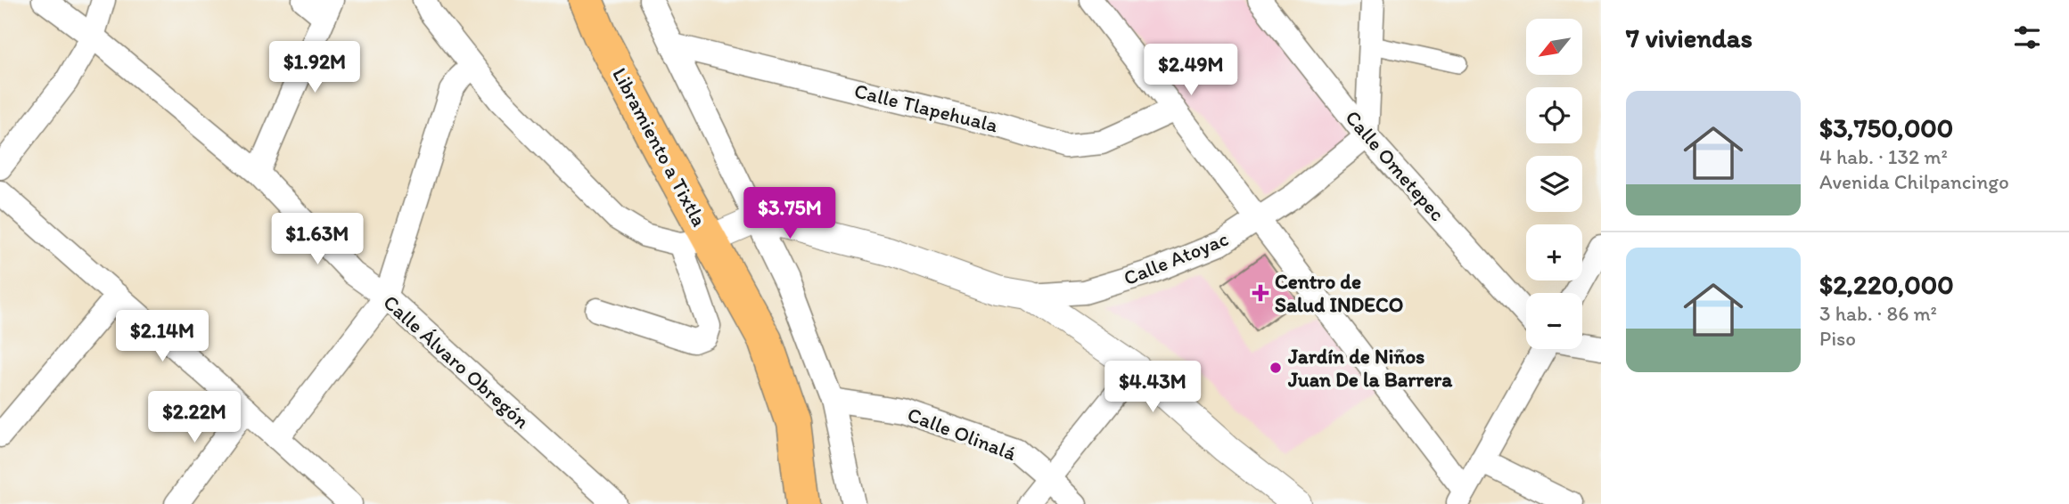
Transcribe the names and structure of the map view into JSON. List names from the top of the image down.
{
  "streets": {
    "main road": ["Libramiento a Tixtla"],
    "street": [
      "Calle Tlapehuala",
      "Calle Ometepec",
      "Calle Atoyac",
      "Calle Álvaro Obregón",
      "Calle Olinalá"
    ]
  },
  "crossings": [
    ["Calle Ometepec", "Calle Atoyac"]
  ],
  "places": {
    "health": ["Centro de Salud INDECO"],
    "other": ["Jardín de Niños Juan De la Barrera"]
  },
  "north": "bottom left",
  "page": {
    "heading": "7 viviendas",
    "map_buttons": ["+", "−"],
    "price": [
      "$1.92M",
      "$2.49M",
      "$3.75M",
      "$1.63M",
      "$2.14M",
      "$4.43M",
      "$2.22M"
    ],
    "list": [
      {
        "name": "$3,750,000",
        "note": "4 hab. · 132 m² · Avenida Chilpancingo"
      },
      {
        "name": "$2,220,000",
        "note": "3 hab. · 86 m² · Piso"
      }
    ]
  }
}
